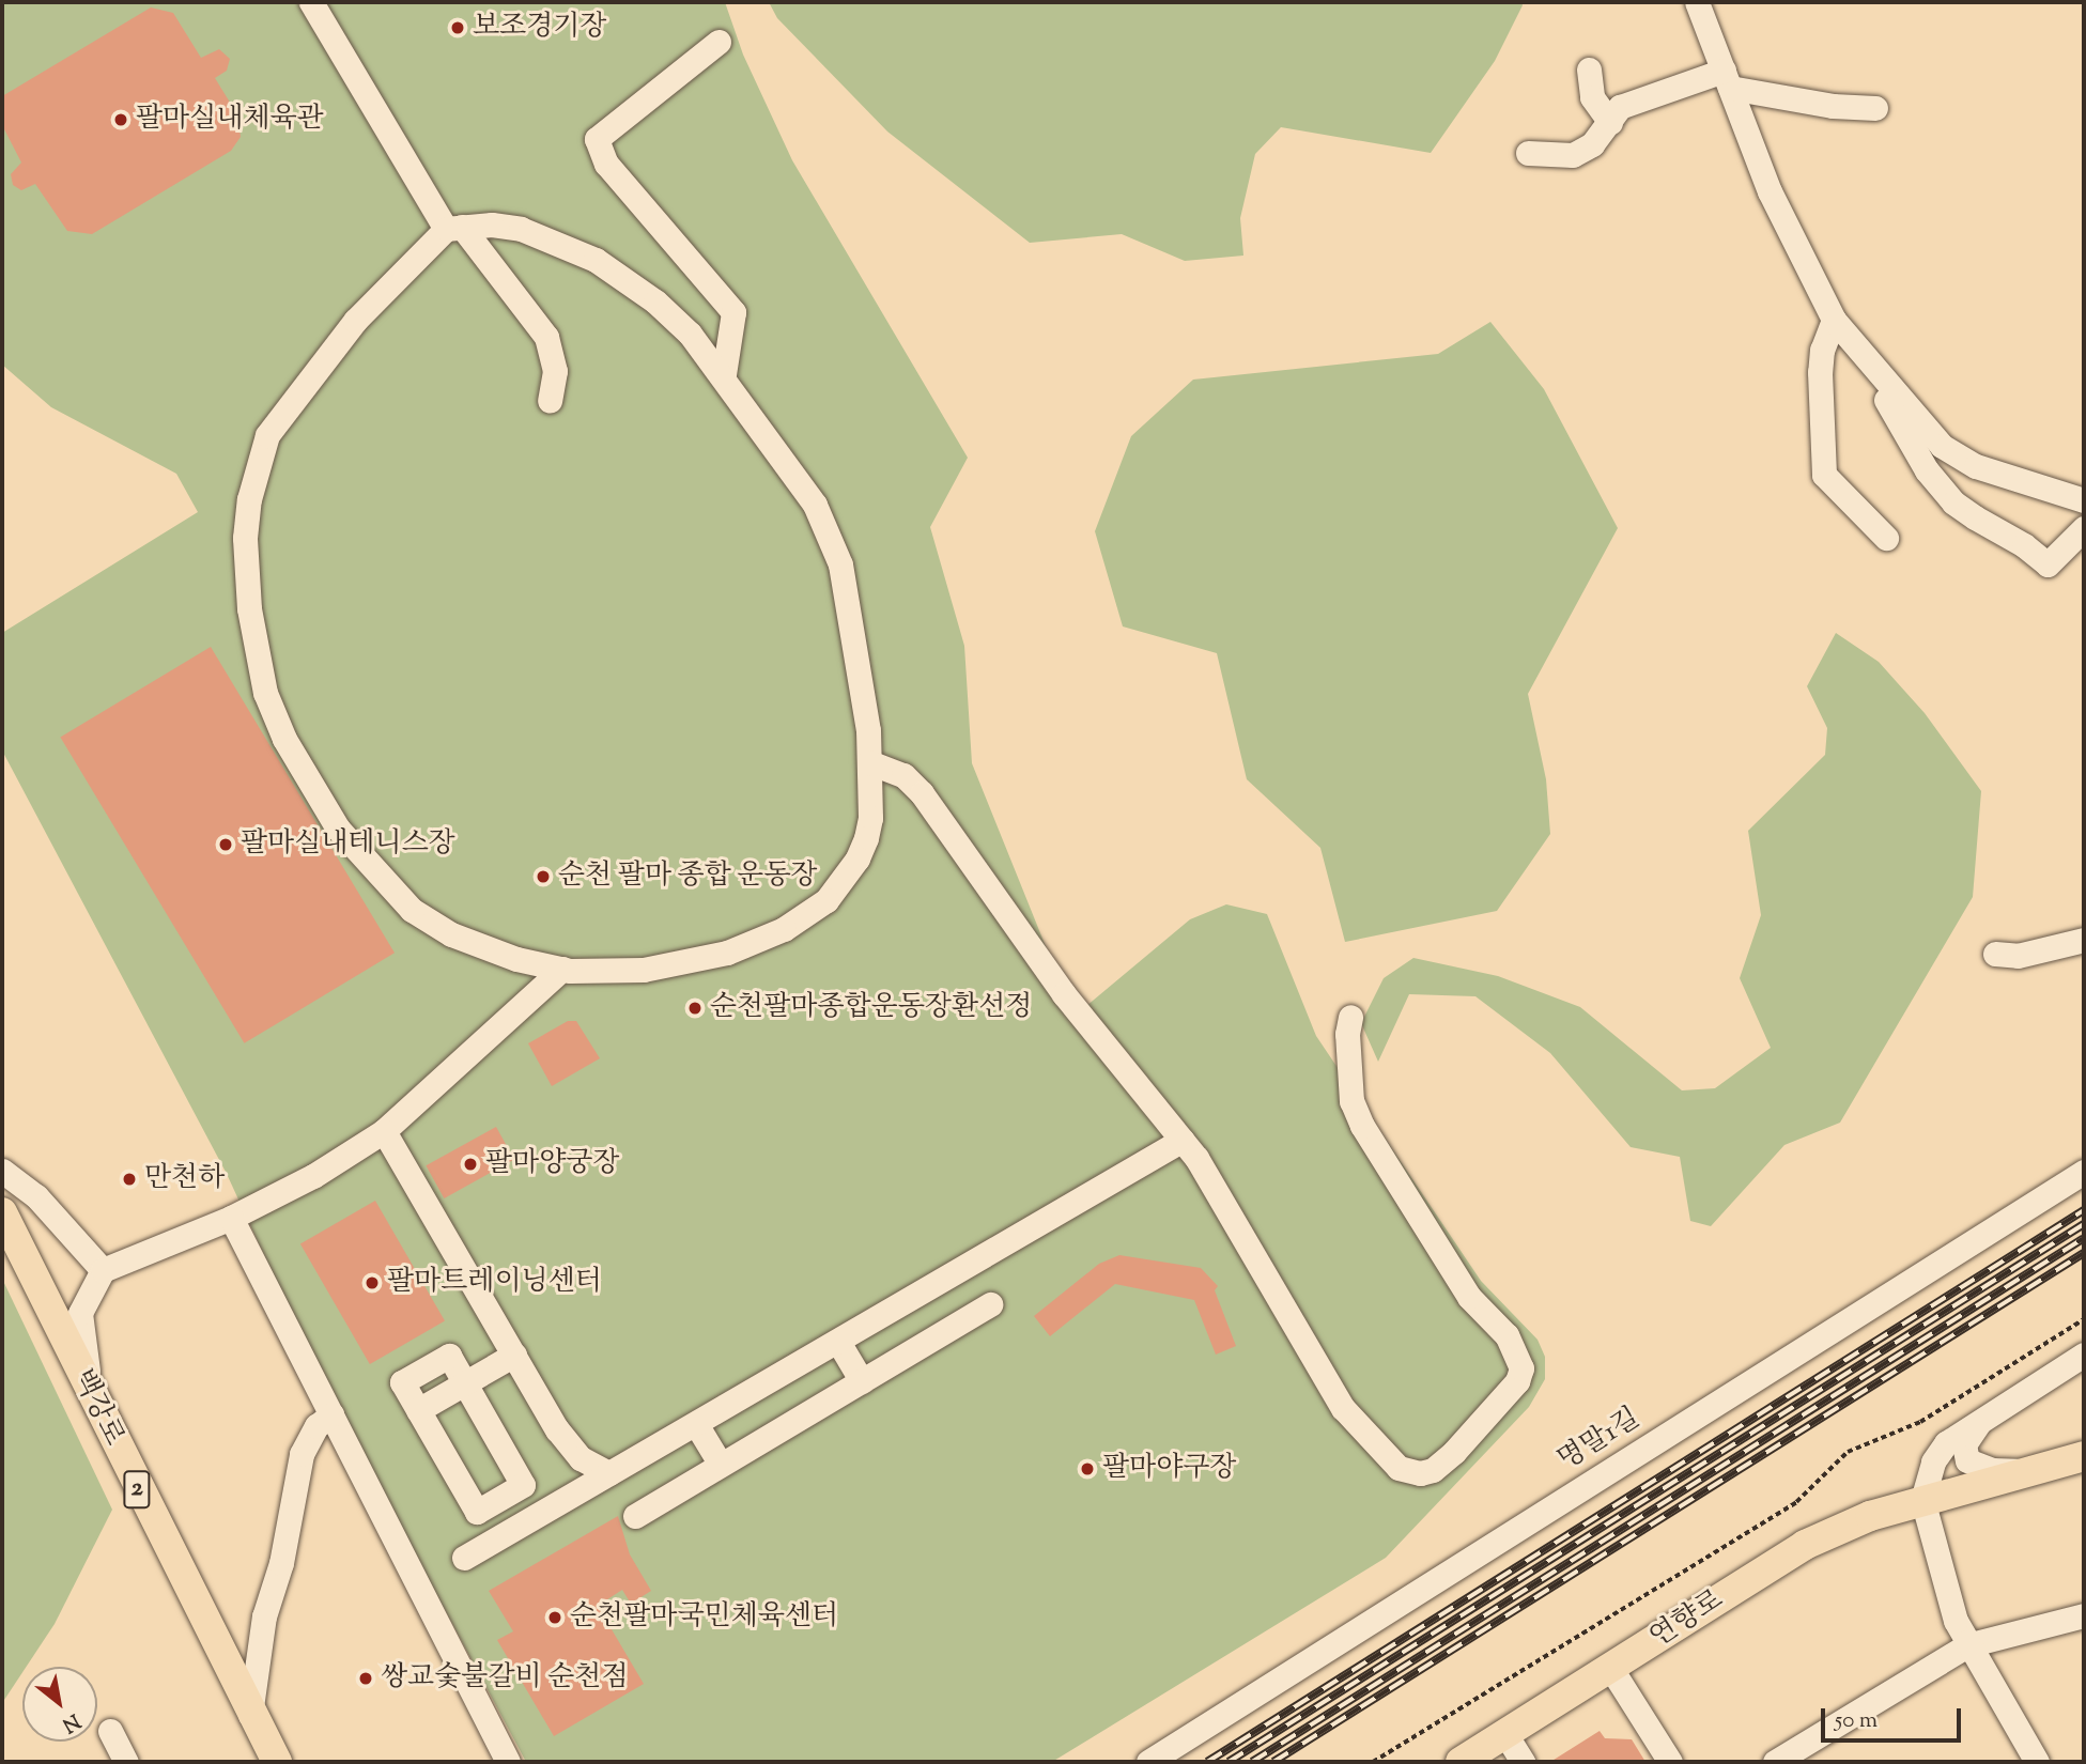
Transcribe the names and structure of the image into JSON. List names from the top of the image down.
{
  "streets": {
    "main road": ["백강로", "2", "연향로"],
    "street": ["명말1길"]
  },
  "places": [
    "보조경기장",
    "팔마실내체육관",
    "팔마실내테니스장",
    "순천 팔마 종합 운동장",
    "순천팔마종합운동장환선정",
    "팔마양궁장",
    "만천하",
    "팔마트레이닝센터",
    "팔마야구장",
    "순천팔마국민체육센터",
    "쌍교숯불갈비 순천점"
  ],
  "scale_bar": "50 m",
  "north": "bottom right"
}
